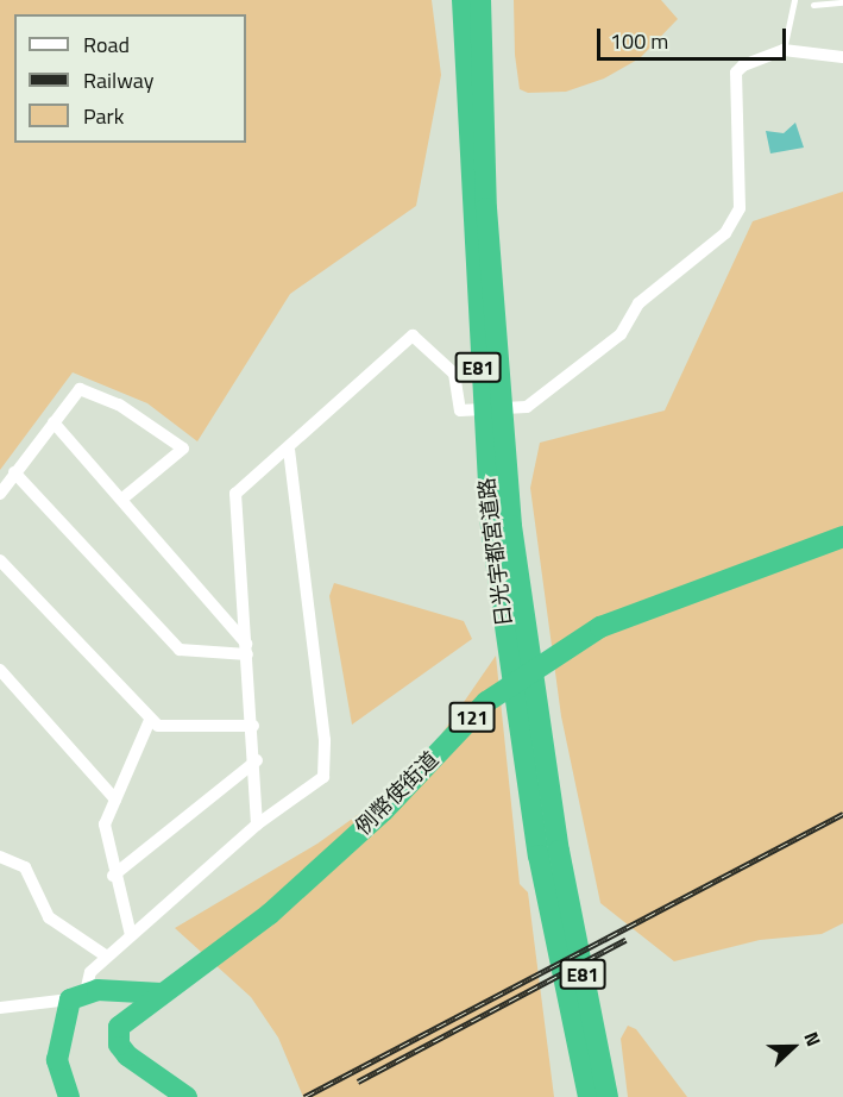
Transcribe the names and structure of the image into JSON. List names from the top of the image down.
{
  "streets": {
    "highway": [
      "E81",
      "日光宇都宮道路",
      "121",
      "例幣使街道"
    ]
  },
  "legend": ["Road", "Railway", "Park"],
  "scale_bar": "100 m",
  "north": "right"
}
